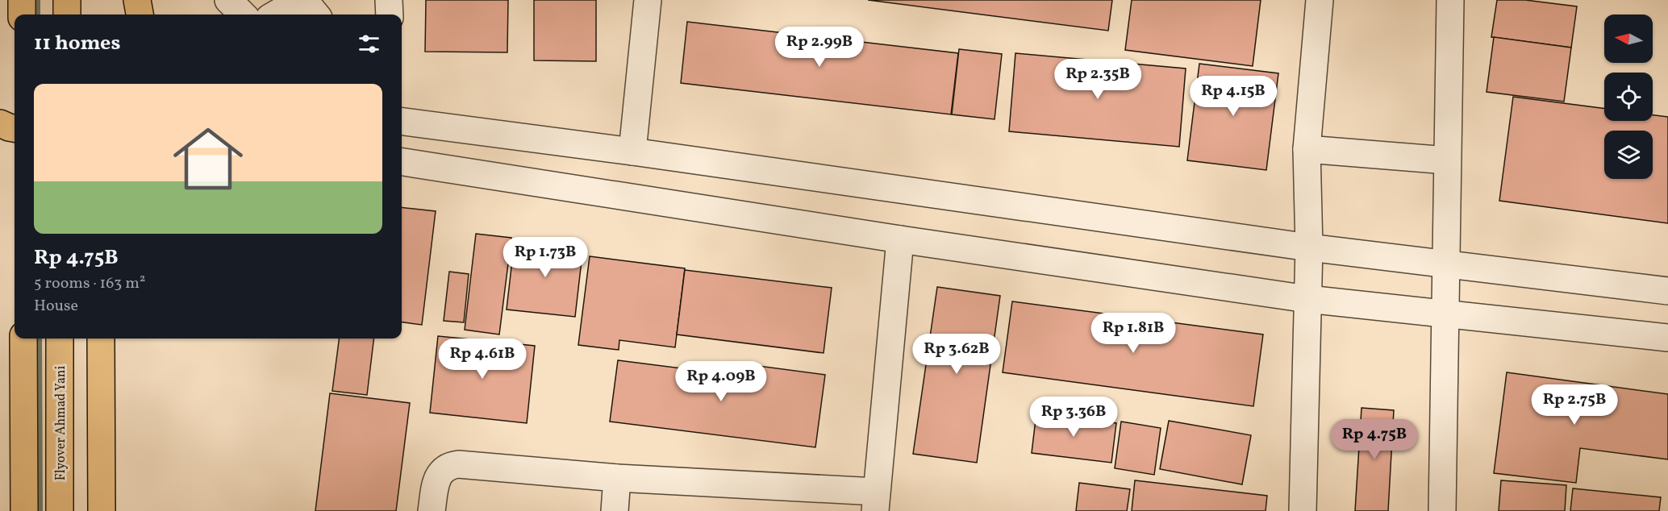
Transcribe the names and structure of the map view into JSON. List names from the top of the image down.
{
  "streets": {
    "highway": ["Flyover Ahmad Yani"]
  },
  "north": "left",
  "page": {
    "heading": "11 homes",
    "price": [
      "Rp 2.99B",
      "Rp 2.35B",
      "Rp 4.15B",
      "Rp 1.73B",
      "Rp 1.81B",
      "Rp 3.62B",
      "Rp 4.61B",
      "Rp 4.09B",
      "Rp 2.75B",
      "Rp 3.36B",
      "Rp 4.75B"
    ],
    "list": [
      {
        "name": "Rp 4.75B",
        "note": "5 rooms · 163 m² · House"
      }
    ]
  }
}
